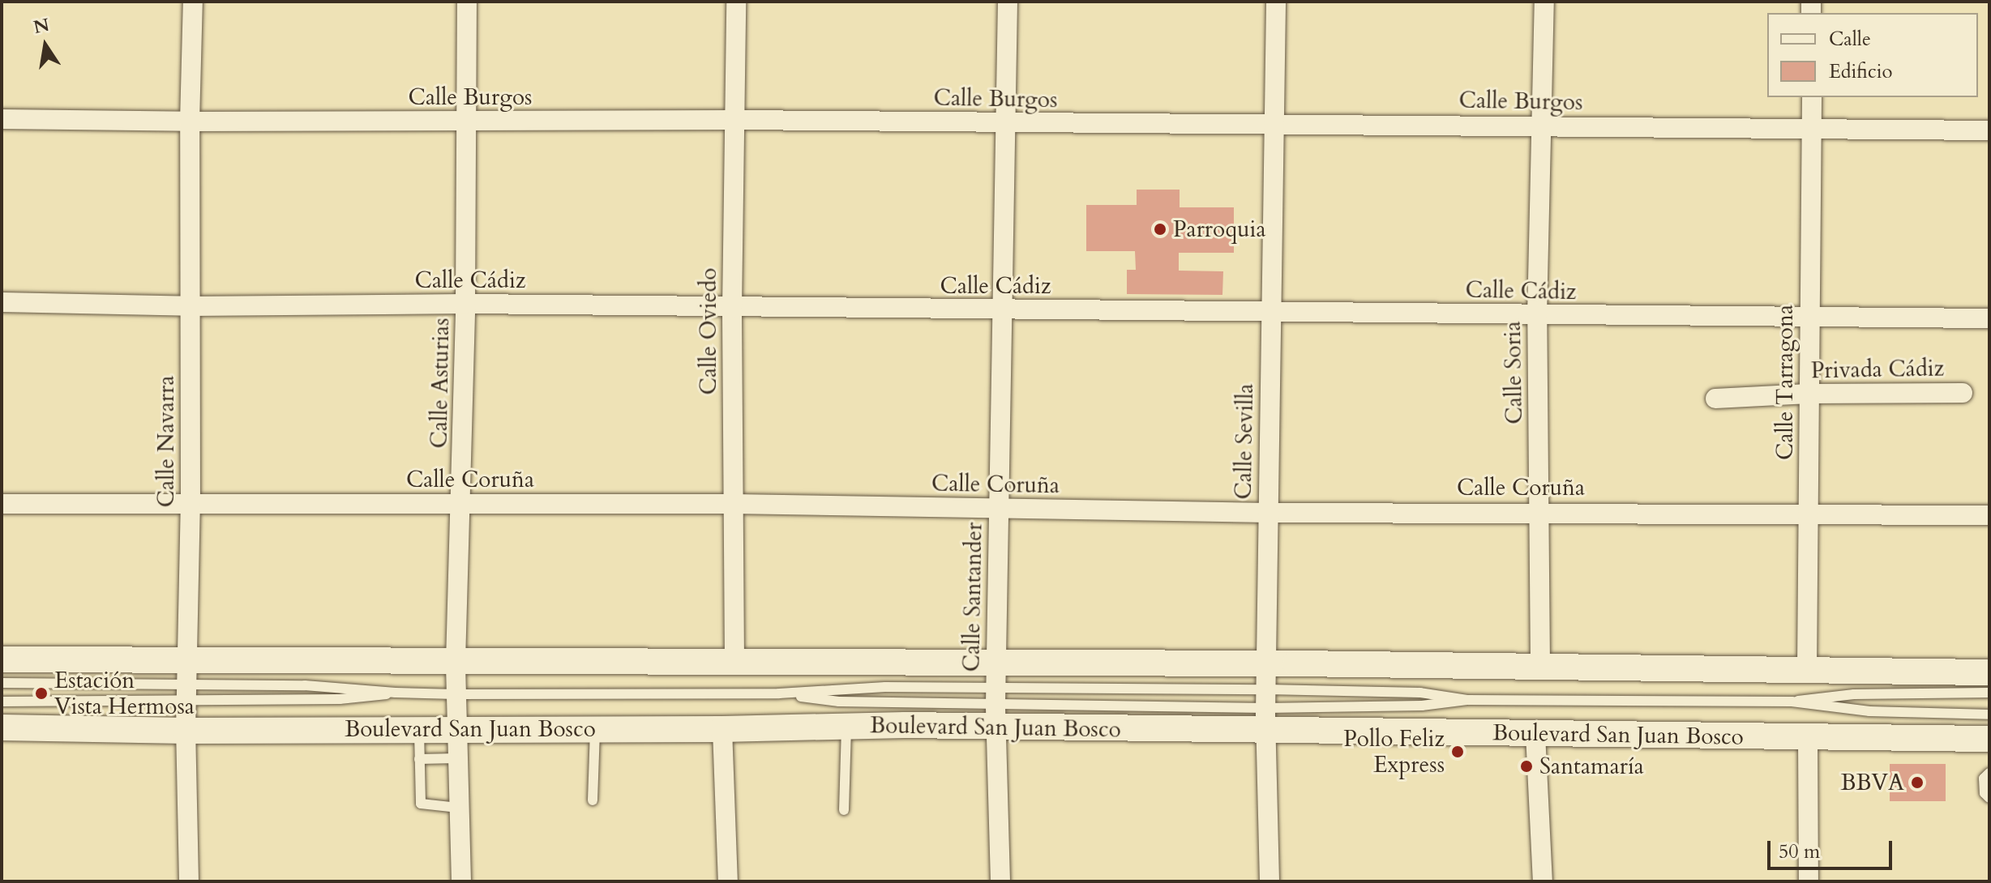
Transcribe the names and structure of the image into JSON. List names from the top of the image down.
{
  "streets": {
    "street": [
      "Calle Burgos",
      "Calle Cádiz",
      "Calle Oviedo",
      "Privada Cádiz",
      "Calle Soria",
      "Calle Tarragona",
      "Calle Asturias",
      "Calle Navarra",
      "Calle Sevilla",
      "Calle Coruña",
      "Calle Santander",
      "Boulevard San Juan Bosco"
    ]
  },
  "crossings": [
    ["Calle Burgos", "Calle Oviedo"],
    ["Calle Burgos", "Calle Soria"],
    ["Calle Burgos", "Calle Tarragona"],
    ["Calle Burgos", "Calle Asturias"],
    ["Calle Burgos", "Calle Navarra"],
    ["Calle Burgos", "Calle Sevilla"],
    ["Calle Burgos", "Calle Santander"],
    ["Calle Cádiz", "Calle Oviedo"],
    ["Calle Cádiz", "Calle Soria"],
    ["Calle Cádiz", "Calle Tarragona"],
    ["Calle Cádiz", "Calle Asturias"],
    ["Calle Cádiz", "Calle Navarra"],
    ["Calle Cádiz", "Calle Sevilla"],
    ["Calle Cádiz", "Calle Santander"],
    ["Calle Oviedo", "Calle Coruña"],
    ["Calle Oviedo", "Boulevard San Juan Bosco"],
    ["Privada Cádiz", "Calle Tarragona"],
    ["Calle Soria", "Calle Coruña"],
    ["Calle Soria", "Boulevard San Juan Bosco"],
    ["Calle Tarragona", "Calle Coruña"],
    ["Calle Tarragona", "Boulevard San Juan Bosco"],
    ["Calle Asturias", "Calle Coruña"],
    ["Calle Asturias", "Boulevard San Juan Bosco"],
    ["Calle Navarra", "Calle Coruña"],
    ["Calle Navarra", "Boulevard San Juan Bosco"],
    ["Calle Sevilla", "Calle Coruña"],
    ["Calle Sevilla", "Boulevard San Juan Bosco"],
    ["Calle Coruña", "Calle Santander"],
    ["Calle Santander", "Boulevard San Juan Bosco"]
  ],
  "places": [
    "Parroquia",
    "Estación Vista Hermosa",
    "Pollo Feliz Express",
    "Santamaría",
    "BBVA"
  ],
  "legend": ["Calle", "Edificio"],
  "scale_bar": "50 m",
  "north": "top"
}
